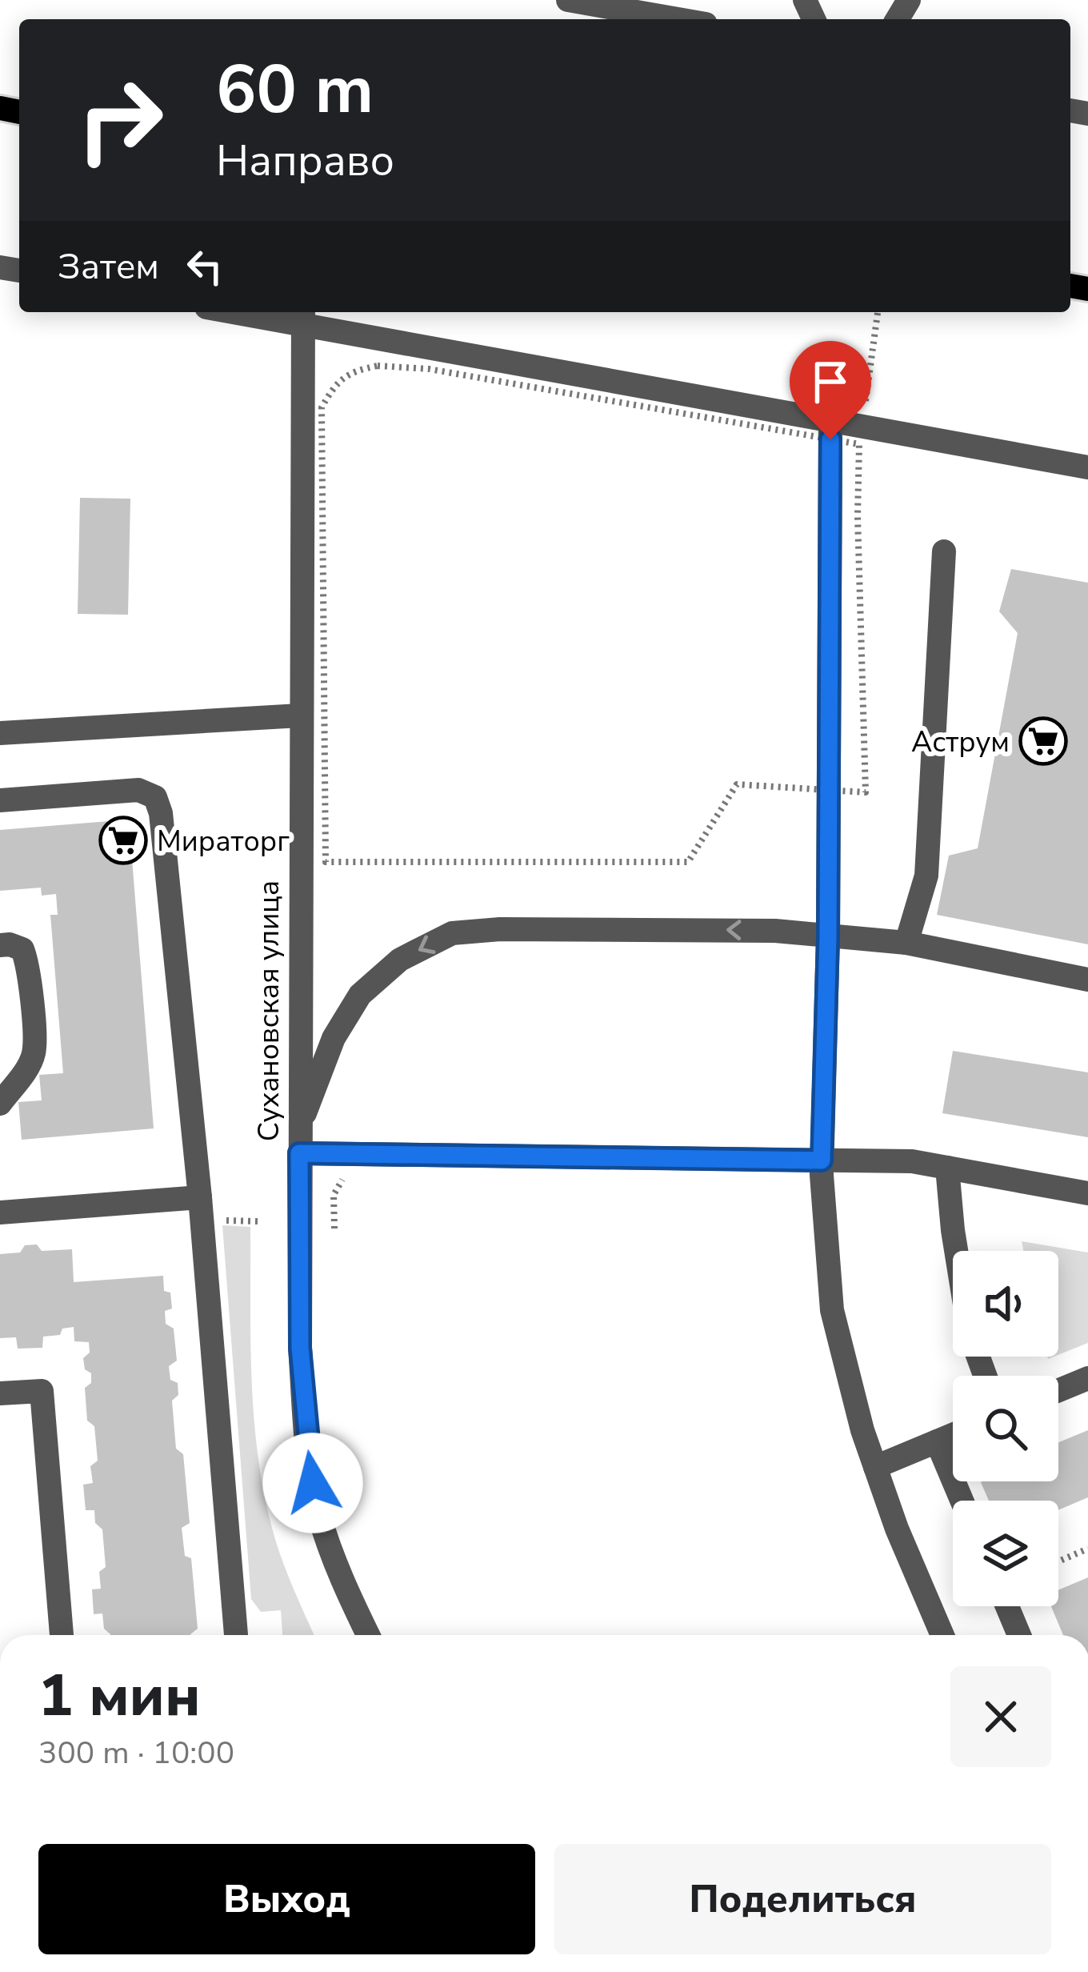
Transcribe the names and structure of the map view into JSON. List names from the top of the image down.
{
  "streets": {
    "street": ["Сухановская улица"]
  },
  "places": {
    "supermarket": ["Аструм", "Мираторг"]
  },
  "page": {
    "turn": ["60 m", "Направо"],
    "then": "Затем",
    "heading": ["1 мин", "300 m · 10:00"],
    "buttons": ["Выход", "Поделиться"]
  }
}
